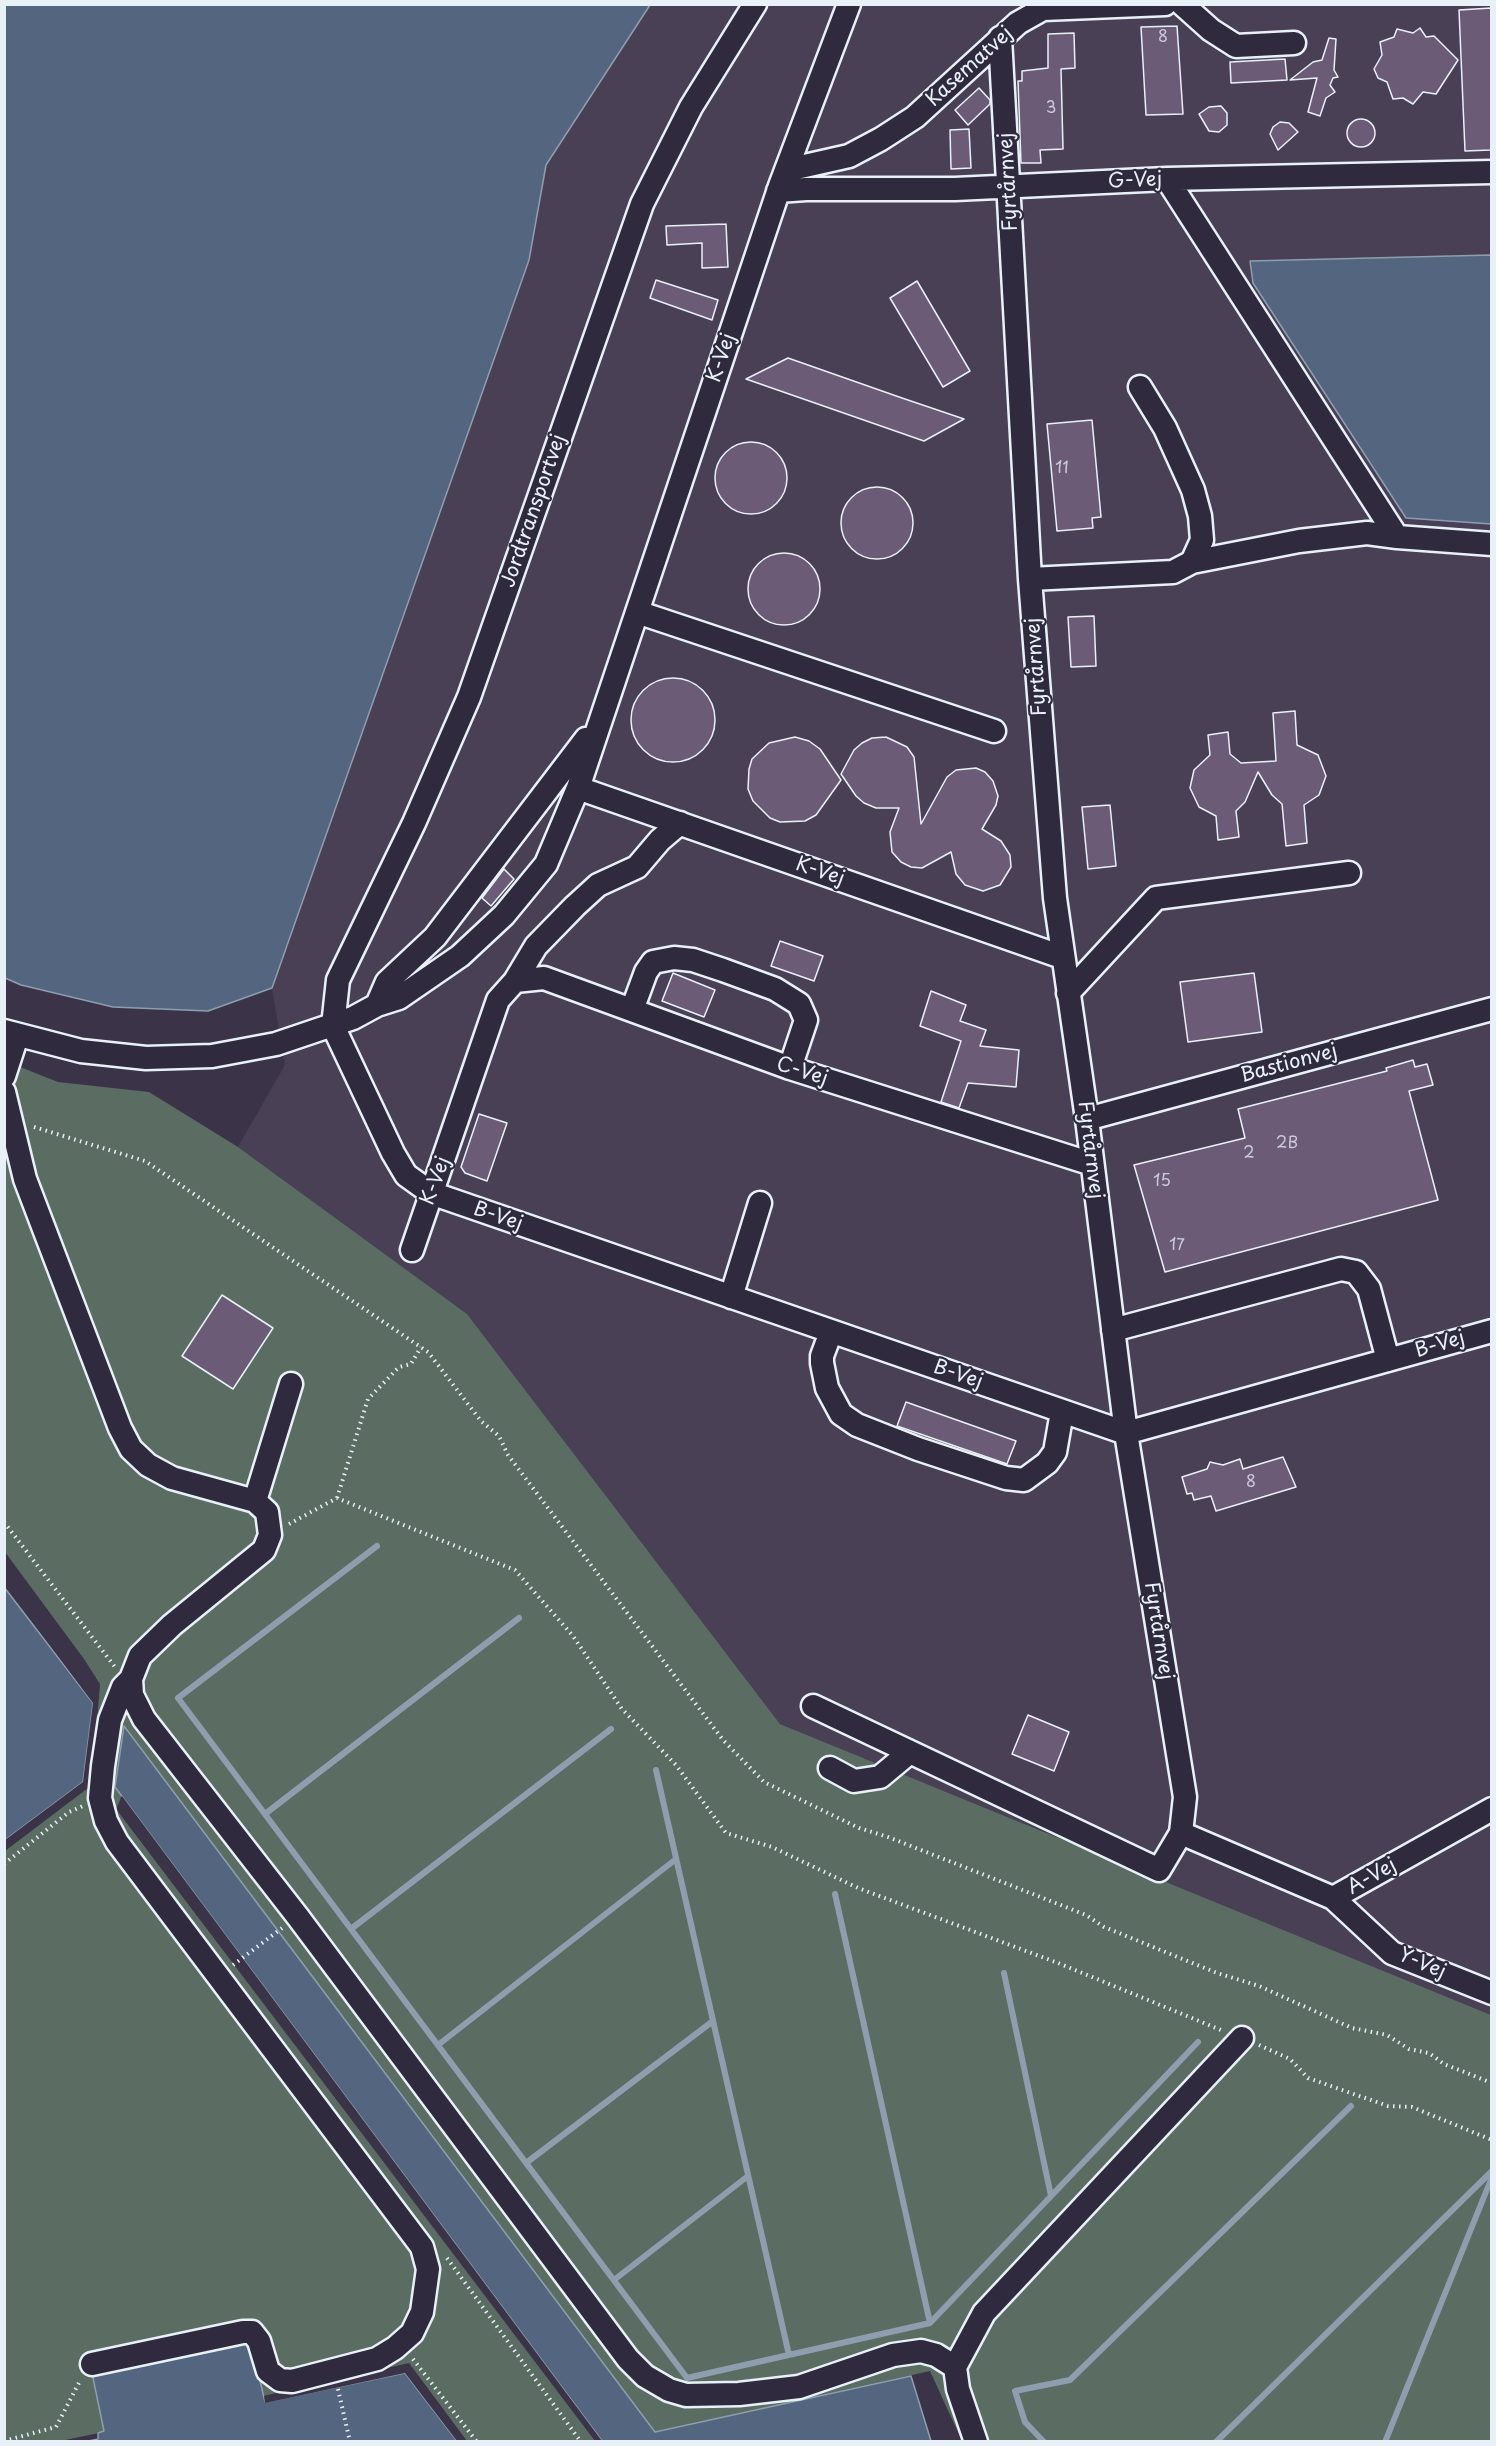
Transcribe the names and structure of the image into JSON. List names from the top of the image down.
{
  "streets": {
    "street": [
      "Kasematvej",
      "G-Vej",
      "Fyrtårnvej",
      "K-Vej",
      "Jordtransportvej",
      "Bastionvej",
      "C-Vej",
      "B-Vej",
      "A-Vej",
      "Y-Vej"
    ]
  },
  "crossings": [
    ["Kasematvej", "Fyrtårnvej"],
    ["Kasematvej", "K-Vej"],
    ["G-Vej", "Fyrtårnvej"],
    ["G-Vej", "K-Vej"],
    ["Fyrtårnvej", "K-Vej"],
    ["Fyrtårnvej", "Bastionvej"],
    ["Fyrtårnvej", "C-Vej"],
    ["Fyrtårnvej", "B-Vej"],
    ["Fyrtårnvej", "A-Vej"],
    ["K-Vej", "Jordtransportvej"],
    ["K-Vej", "C-Vej"],
    ["K-Vej", "B-Vej"],
    ["Jordtransportvej", "B-Vej"],
    ["A-Vej", "Y-Vej"]
  ],
  "house_numbers": [
    "8",
    "3",
    "11",
    "2B",
    "2",
    "15",
    "17",
    "8"
  ]
}
